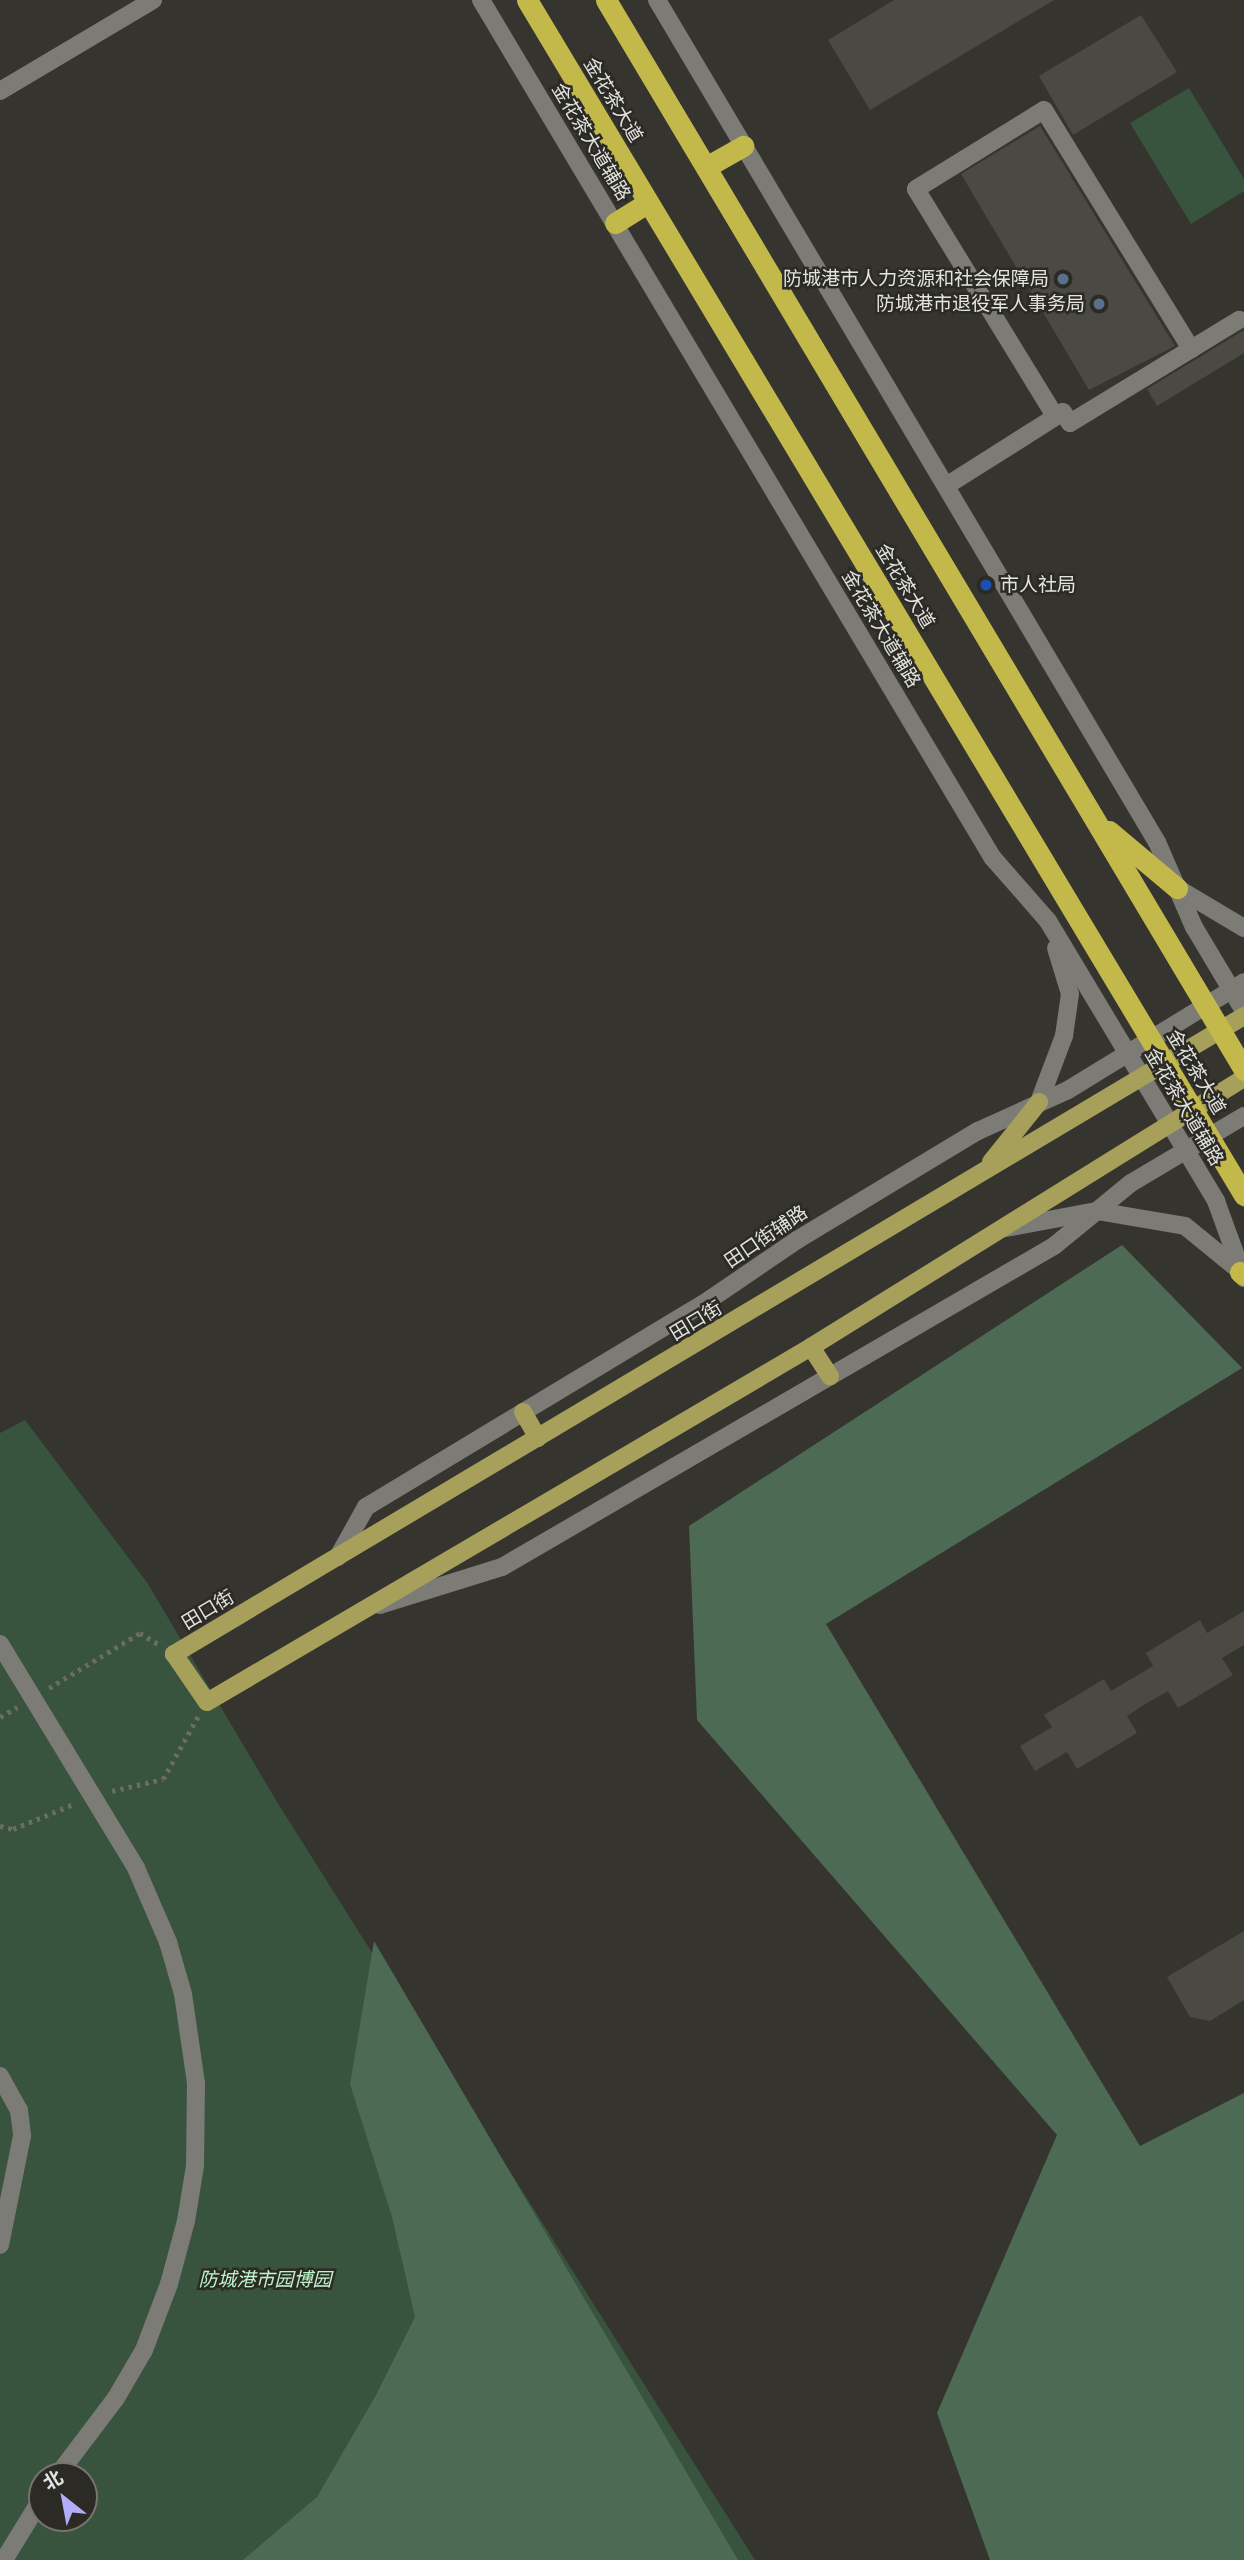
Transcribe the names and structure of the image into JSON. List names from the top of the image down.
{
  "streets": {
    "highway": ["金花茶大道"],
    "main road": ["田口街"],
    "street": ["金花茶大道辅路", "田口街辅路"]
  },
  "crossings": [
    ["金花茶大道", "田口街辅路"],
    ["金花茶大道", "田口街"],
    ["金花茶大道辅路", "田口街辅路"],
    ["金花茶大道辅路", "田口街"],
    ["田口街辅路", "田口街"]
  ],
  "parks": ["防城港市园博园"],
  "places": ["防城港市人力资源和社会保障局", "防城港市退役军人事务局", "市人社局"],
  "north": "top left"
}
